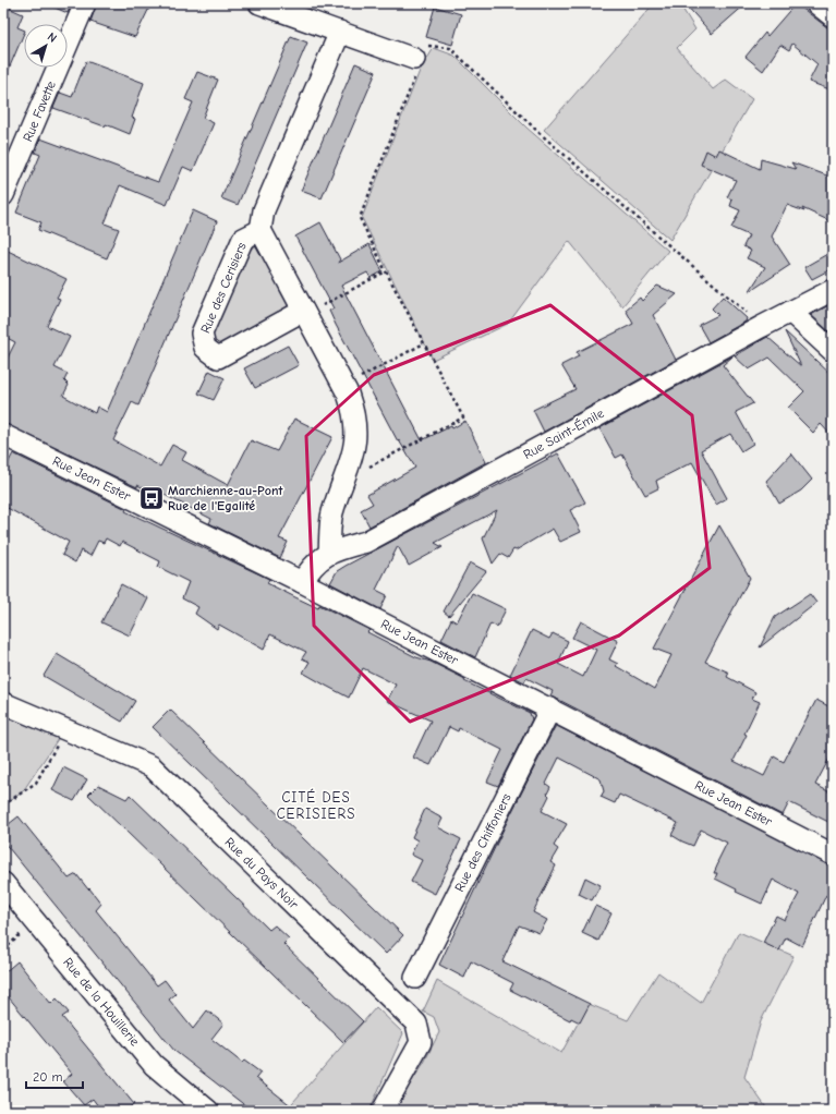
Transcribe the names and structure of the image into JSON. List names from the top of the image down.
{
  "streets": {
    "street": [
      "Rue Favette",
      "Rue des Cerisiers",
      "Rue Saint-Émile",
      "Rue Jean Ester",
      "Rue des Chiffoniers",
      "Rue du Pays Noir",
      "Rue de la Houillerie"
    ]
  },
  "crossings": [
    ["Rue des Cerisiers", "Rue Saint-Émile"],
    ["Rue Saint-Émile", "Rue Jean Ester"],
    ["Rue Jean Ester", "Rue des Chiffoniers"]
  ],
  "districts": ["CITÉ DES CERISIERS"],
  "places": {
    "bus stop": ["Marchienne-au-Pont Rue de l'Egalité"]
  },
  "scale_bar": "20 m",
  "north": "top right"
}
